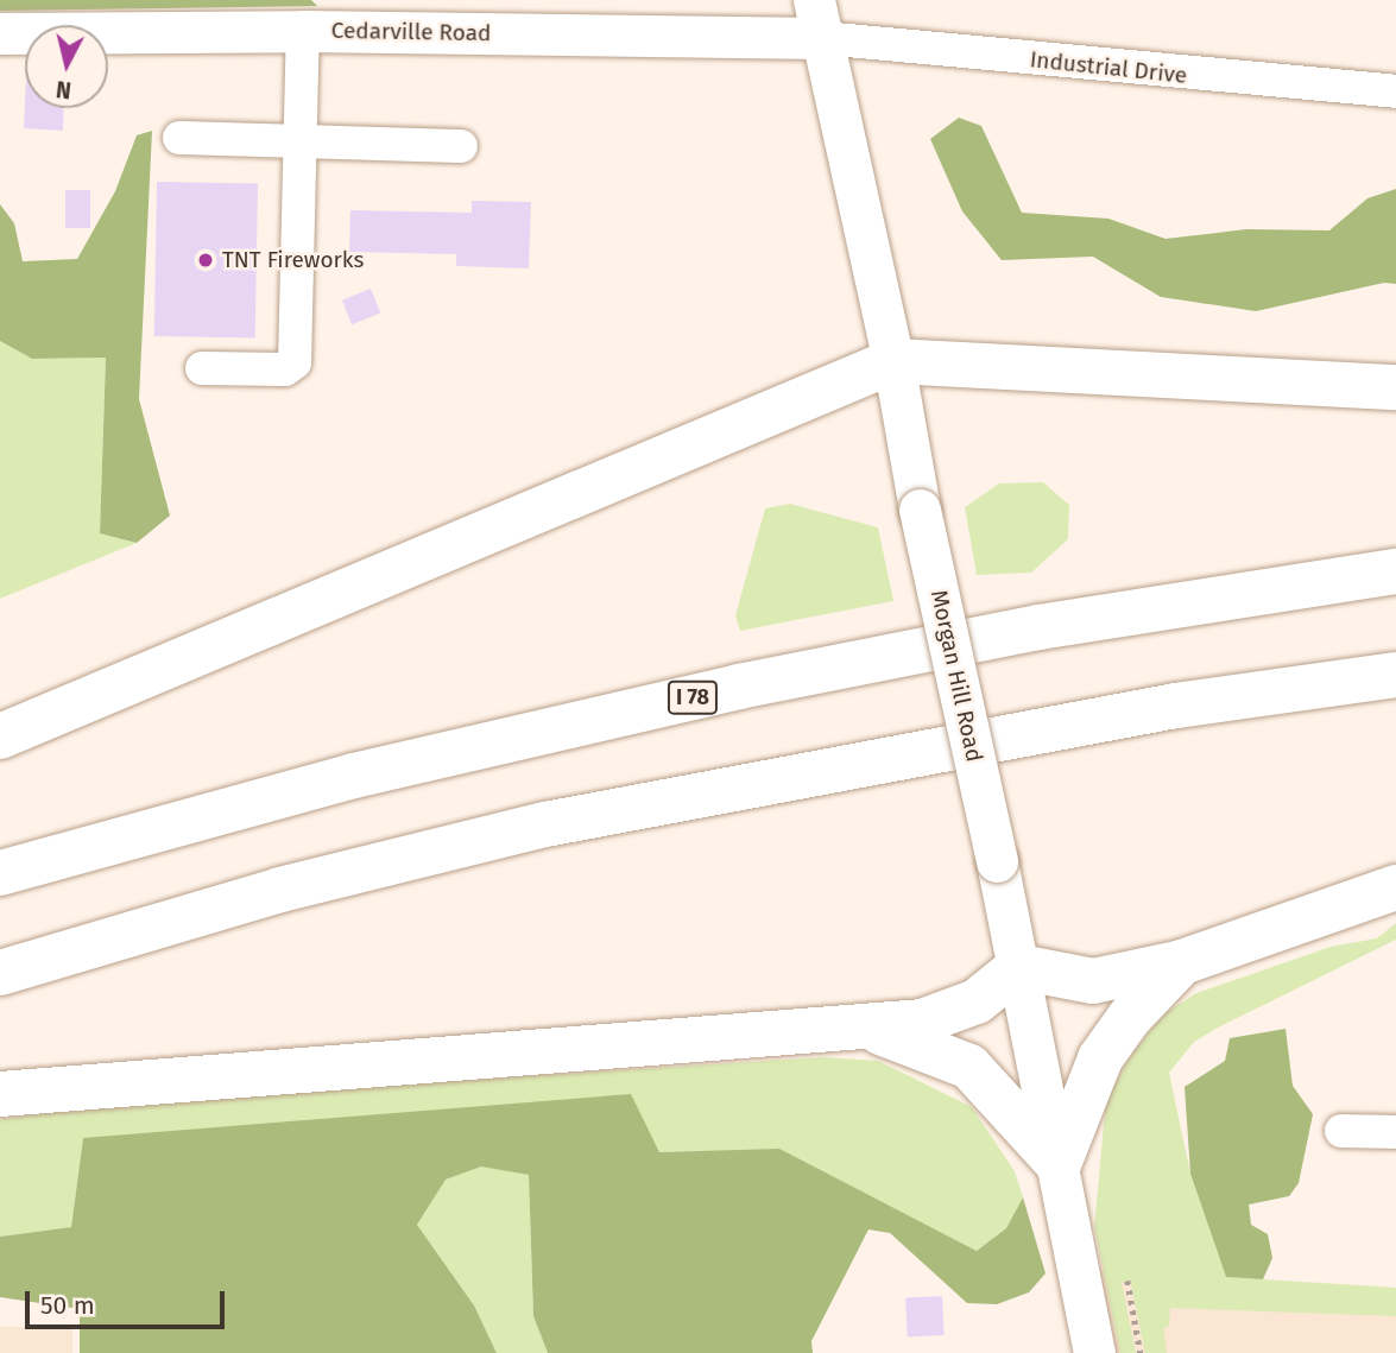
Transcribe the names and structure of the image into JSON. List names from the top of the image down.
{
  "streets": {
    "highway": ["I 78"],
    "main road": ["Cedarville Road", "Morgan Hill Road"],
    "street": ["Industrial Drive"]
  },
  "crossings": [
    ["Cedarville Road", "Industrial Drive"],
    ["Cedarville Road", "Morgan Hill Road"],
    ["Industrial Drive", "Morgan Hill Road"]
  ],
  "places": ["TNT Fireworks"],
  "scale_bar": "50 m",
  "north": "bottom"
}
